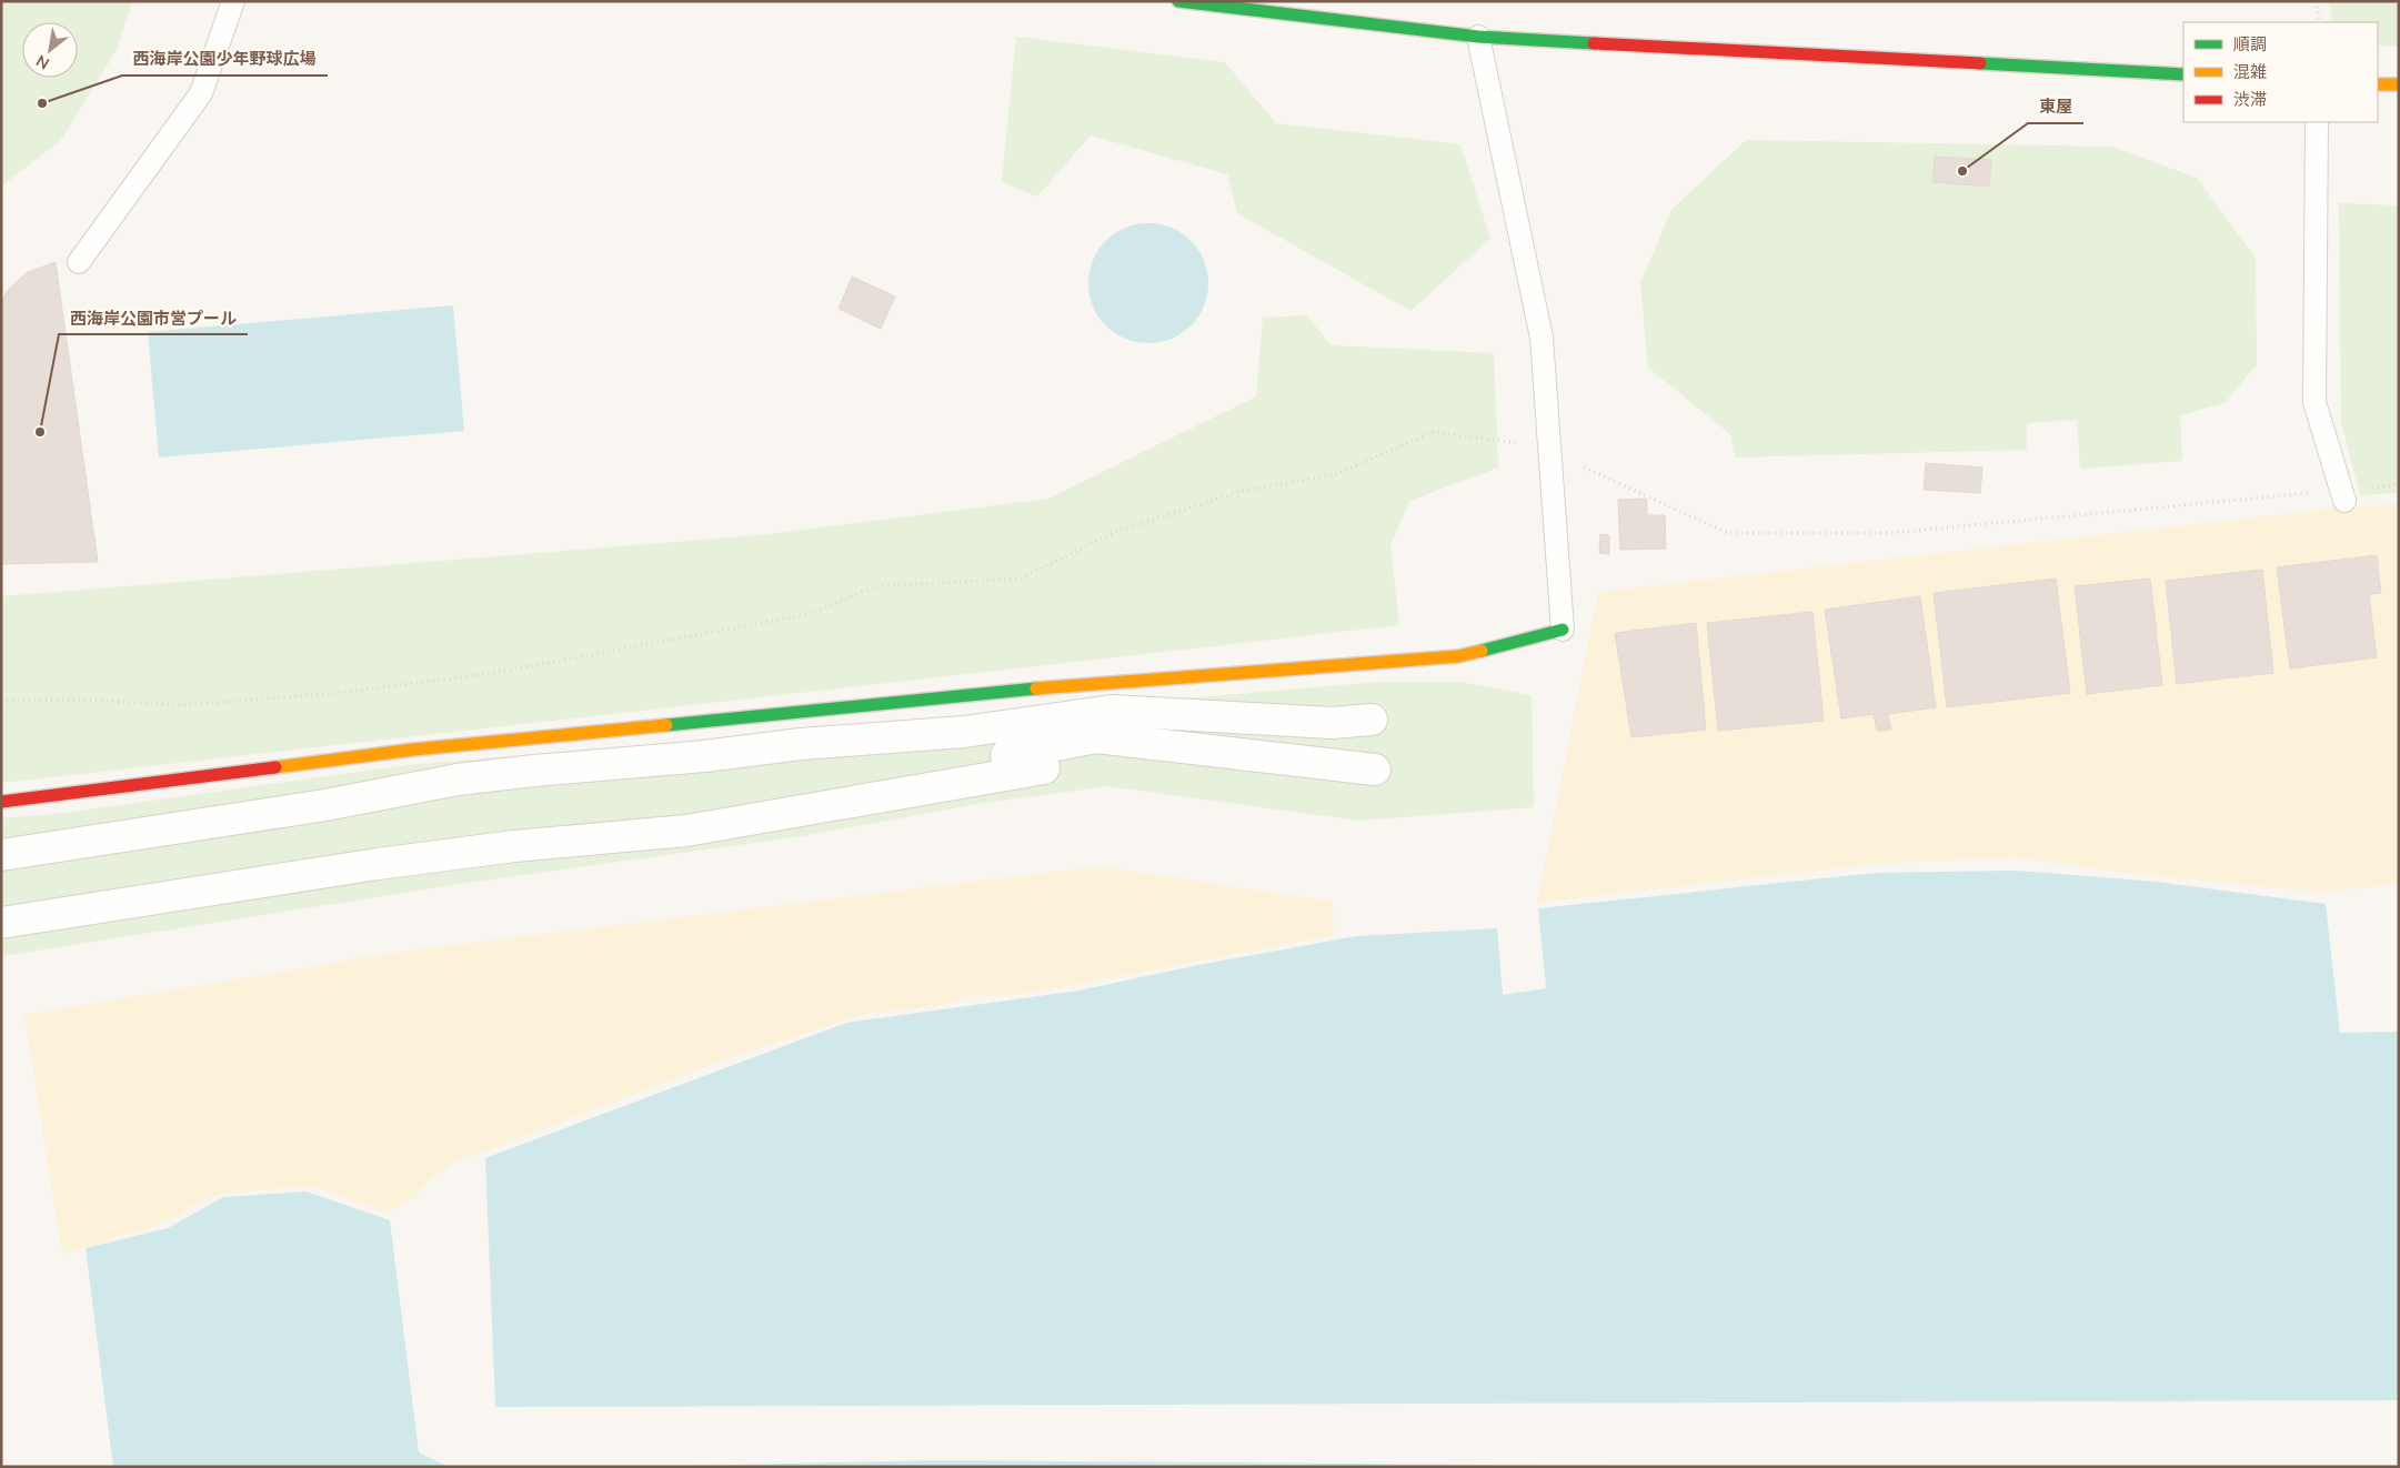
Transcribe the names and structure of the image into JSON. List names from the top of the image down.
{
  "places": ["西海岸公園少年野球広場", "東屋", "西海岸公園市営プール"],
  "legend": ["順調", "混雑", "渋滞"],
  "north": "bottom left"
}
